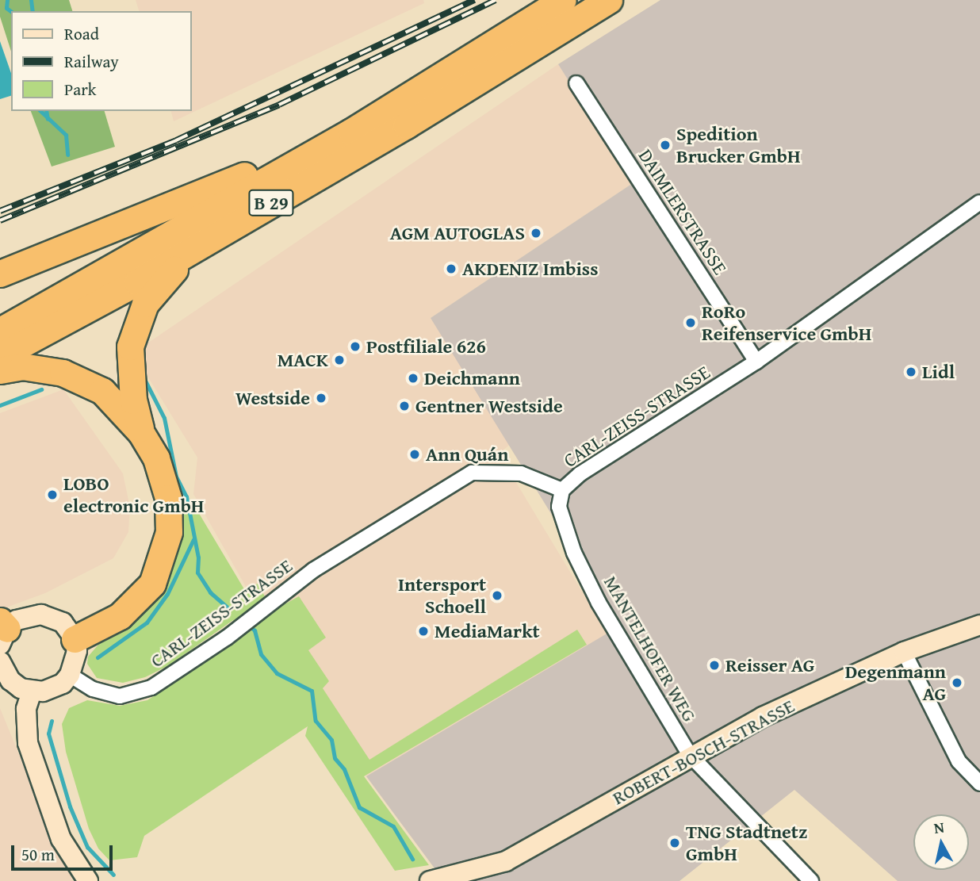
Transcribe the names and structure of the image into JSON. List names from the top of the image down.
{
  "streets": {
    "highway": ["B 29"],
    "street": [
      "DAIMLERSTRASSE",
      "CARL-ZEISS-STRASSE",
      "MANTELHOFER WEG",
      "ROBERT-BOSCH-STRASSE"
    ]
  },
  "crossings": [
    ["DAIMLERSTRASSE", "CARL-ZEISS-STRASSE"],
    ["CARL-ZEISS-STRASSE", "MANTELHOFER WEG"],
    ["MANTELHOFER WEG", "ROBERT-BOSCH-STRASSE"]
  ],
  "places": [
    "Spedition Brucker GmbH",
    "AGM AUTOGLAS",
    "AKDENIZ Imbiss",
    "RoRo Reifenservice GmbH",
    "Postfiliale 626",
    "MACK",
    "Lidl",
    "Deichmann",
    "Westside",
    "Gentner Westside",
    "Ann Quán",
    "LOBO electronic GmbH",
    "Intersport Schoell",
    "MediaMarkt",
    "Reisser AG",
    "Degenmann AG",
    "TNG Stadtnetz GmbH"
  ],
  "legend": ["Road", "Railway", "Park"],
  "scale_bar": "50 m",
  "north": "top"
}
